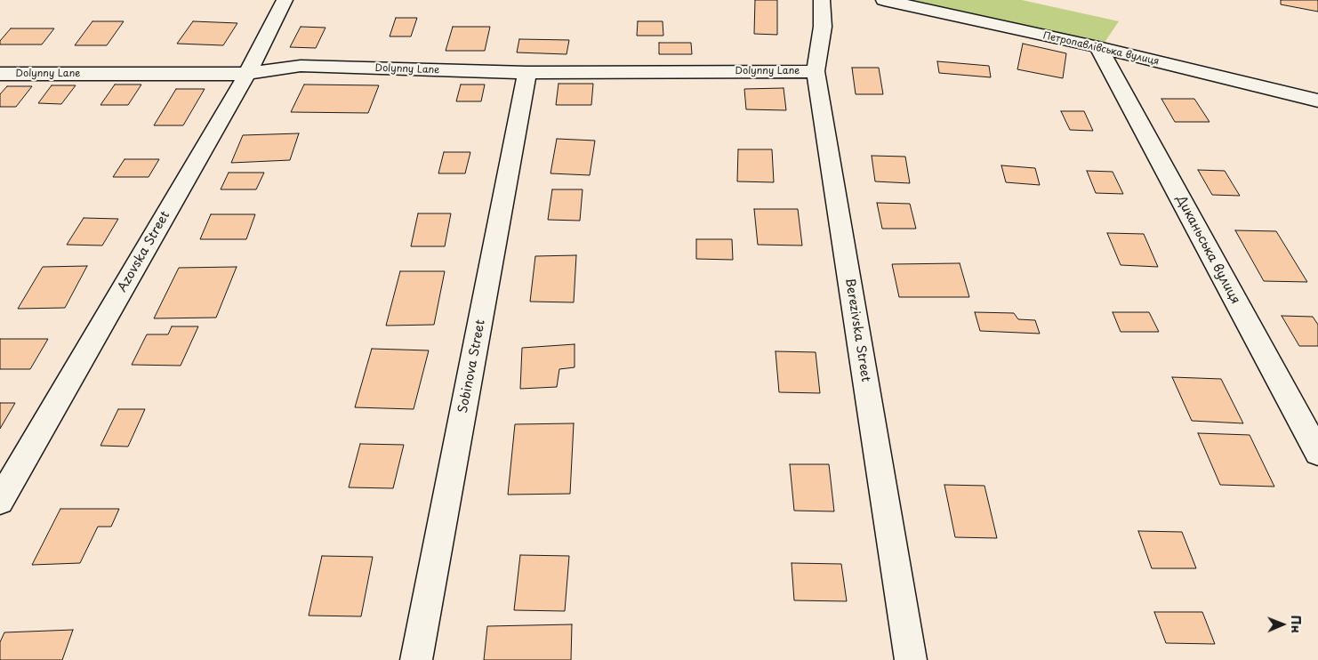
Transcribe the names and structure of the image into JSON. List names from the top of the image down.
{
  "streets": {
    "street": [
      "Петропавлівська вулиця",
      "Dolynny Lane",
      "Диканьська вулиця",
      "Azovska Street",
      "Berezivska Street",
      "Sobinova Street"
    ]
  },
  "crossings": [
    ["Петропавлівська вулиця", "Диканьська вулиця"],
    ["Dolynny Lane", "Azovska Street"],
    ["Dolynny Lane", "Berezivska Street"],
    ["Dolynny Lane", "Sobinova Street"]
  ],
  "north": "right"
}
